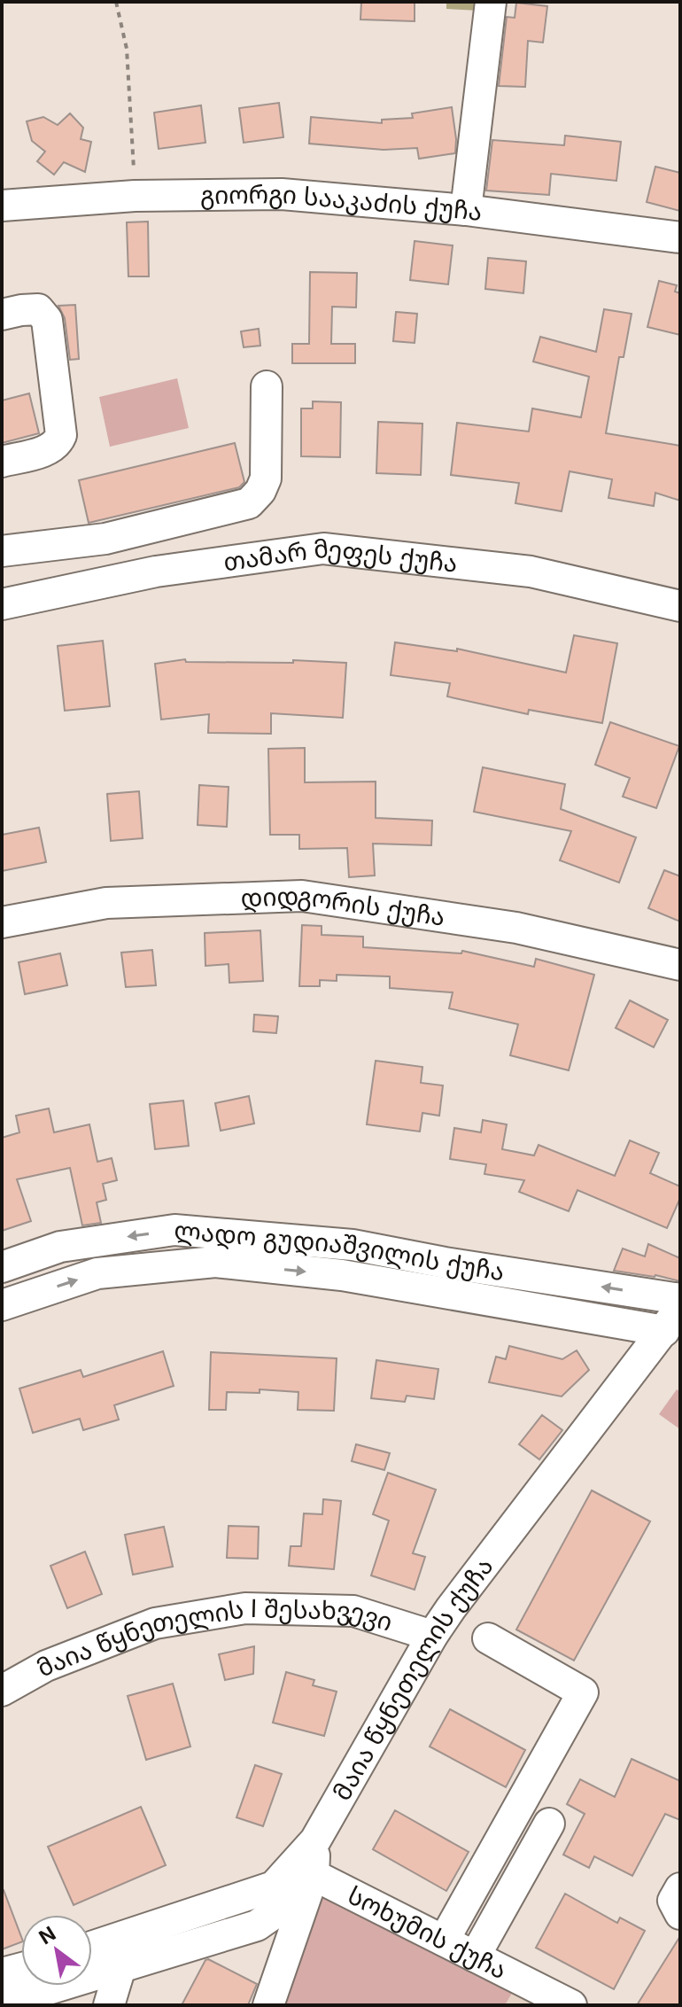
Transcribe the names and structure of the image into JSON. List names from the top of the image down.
{
  "streets": {
    "street": [
      "გიორგი სააკაძის ქუჩა",
      "თამარ მეფეს ქუჩა",
      "დიდგორის ქუჩა",
      "ლადო გუდიაშვილის ქუჩა",
      "მაია წყნეთელის I შესახვევი",
      "მაია წყნეთელის ქუჩა",
      "სოხუმის ქუჩა"
    ]
  },
  "crossings": [
    ["ლადო გუდიაშვილის ქუჩა", "მაია წყნეთელის ქუჩა"],
    ["მაია წყნეთელის I შესახვევი", "მაია წყნეთელის ქუჩა"]
  ],
  "north": "top left"
}
